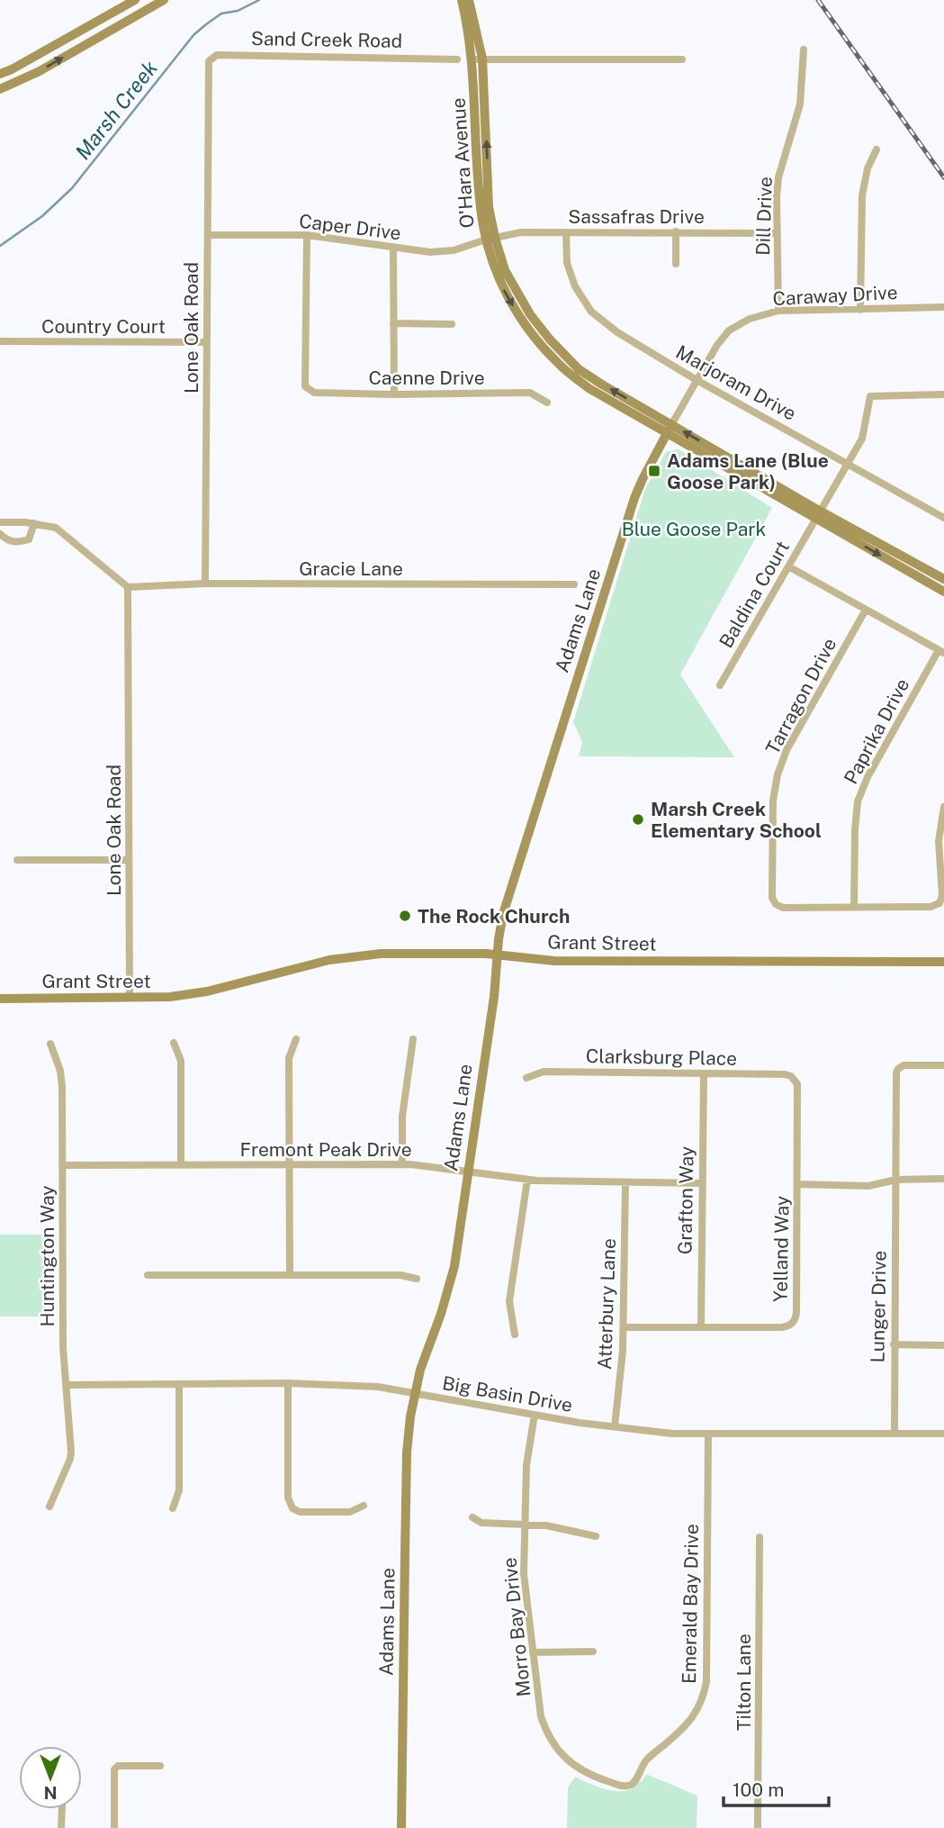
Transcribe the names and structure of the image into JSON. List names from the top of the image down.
{
  "streets": {
    "street": [
      "Sand Creek Road",
      "O'Hara Avenue",
      "Sassafras Drive",
      "Dill Drive",
      "Caper Drive",
      "Caraway Drive",
      "Country Court",
      "Lone Oak Road",
      "Caenne Drive",
      "Marjoram Drive",
      "Gracie Lane",
      "Baldina Court",
      "Adams Lane",
      "Tarragon Drive",
      "Paprika Drive",
      "Grant Street",
      "Clarksburg Place",
      "Fremont Peak Drive",
      "Grafton Way",
      "Yelland Way",
      "Huntington Way",
      "Atterbury Lane",
      "Lunger Drive",
      "Big Basin Drive",
      "Emerald Bay Drive",
      "Morro Bay Drive",
      "Tilton Lane"
    ]
  },
  "crossings": [
    ["Sand Creek Road", "Lone Oak Road"],
    ["O'Hara Avenue", "Sassafras Drive"],
    ["O'Hara Avenue", "Caper Drive"],
    ["O'Hara Avenue", "Caraway Drive"],
    ["O'Hara Avenue", "Baldina Court"],
    ["O'Hara Avenue", "Adams Lane"],
    ["Sassafras Drive", "Dill Drive"],
    ["Sassafras Drive", "Caper Drive"],
    ["Sassafras Drive", "Marjoram Drive"],
    ["Dill Drive", "Caraway Drive"],
    ["Caper Drive", "Lone Oak Road"],
    ["Caper Drive", "Caenne Drive"],
    ["Caraway Drive", "Marjoram Drive"],
    ["Caraway Drive", "Adams Lane"],
    ["Country Court", "Lone Oak Road"],
    ["Lone Oak Road", "Gracie Lane"],
    ["Lone Oak Road", "Grant Street"],
    ["Marjoram Drive", "Baldina Court"],
    ["Adams Lane", "Grant Street"],
    ["Adams Lane", "Fremont Peak Drive"],
    ["Adams Lane", "Big Basin Drive"],
    ["Tarragon Drive", "Paprika Drive"],
    ["Clarksburg Place", "Grafton Way"],
    ["Clarksburg Place", "Yelland Way"],
    ["Fremont Peak Drive", "Grafton Way"],
    ["Fremont Peak Drive", "Huntington Way"],
    ["Fremont Peak Drive", "Atterbury Lane"],
    ["Grafton Way", "Yelland Way"],
    ["Yelland Way", "Atterbury Lane"],
    ["Huntington Way", "Big Basin Drive"],
    ["Atterbury Lane", "Big Basin Drive"],
    ["Lunger Drive", "Big Basin Drive"],
    ["Big Basin Drive", "Emerald Bay Drive"],
    ["Big Basin Drive", "Morro Bay Drive"],
    ["Emerald Bay Drive", "Morro Bay Drive"]
  ],
  "water": ["Marsh Creek"],
  "parks": ["Blue Goose Park"],
  "places": {
    "transit": ["Adams Lane (Blue Goose Park)"],
    "other": ["Marsh Creek Elementary School", "The Rock Church"]
  },
  "scale_bar": "100 m",
  "north": "bottom"
}
